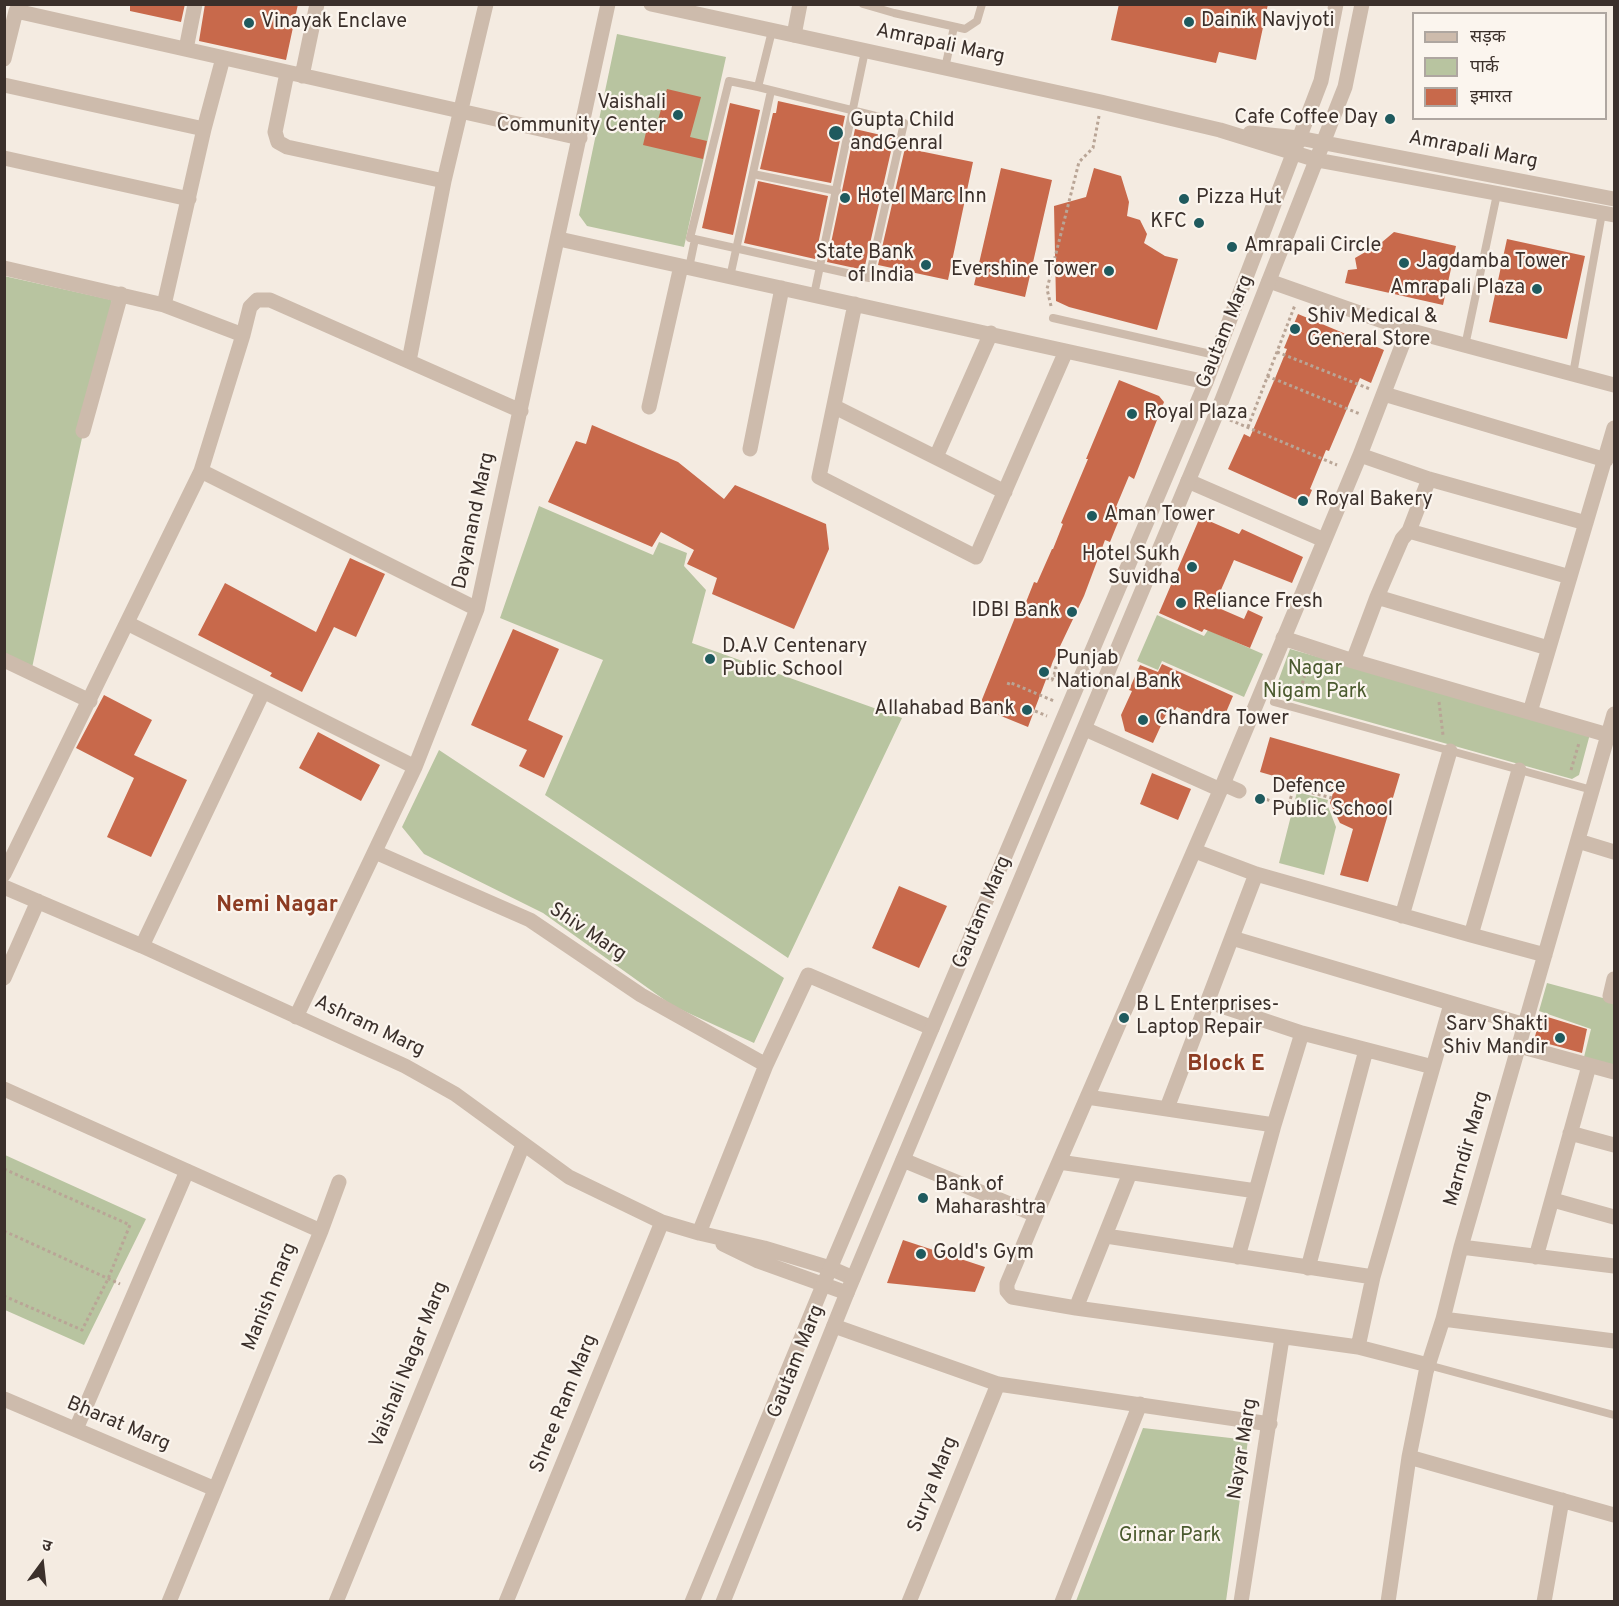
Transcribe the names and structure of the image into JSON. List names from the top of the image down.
{
  "streets": {
    "street": [
      "Amrapali Marg",
      "Gautam Marg",
      "Dayanand Marg",
      "Shiv Marg",
      "Ashram Marg",
      "Marndir Marg",
      "Manish marg",
      "Vaishali Nagar Marg",
      "Shree Ram Marg",
      "Bharat Marg",
      "Nayar Marg",
      "Surya Marg"
    ]
  },
  "crossings": [
    ["Amrapali Marg", "Gautam Marg"],
    ["Gautam Marg", "Ashram Marg"],
    ["Dayanand Marg", "Shiv Marg"],
    ["Dayanand Marg", "Ashram Marg"],
    ["Ashram Marg", "Vaishali Nagar Marg"],
    ["Ashram Marg", "Shree Ram Marg"],
    ["Manish marg", "Bharat Marg"]
  ],
  "districts": ["Nemi Nagar", "Block E"],
  "parks": ["Nagar Nigam Park", "Girnar Park"],
  "places": [
    "Dainik Navjyoti",
    "Vinayak Enclave",
    "Vaishali Community Center",
    "Cafe Coffee Day",
    "Gupta Child andGenral",
    "Hotel Marc Inn",
    "Pizza Hut",
    "KFC",
    "Amrapali Circle",
    "Jagdamba Tower",
    "State Bank of India",
    "Evershine Tower",
    "Amrapali Plaza",
    "Shiv Medical & General Store",
    "Royal Plaza",
    "Royal Bakery",
    "Aman Tower",
    "Hotel Sukh Suvidha",
    "Reliance Fresh",
    "IDBI Bank",
    "D.A.V Centenary Public School",
    "Punjab National Bank",
    "Allahabad Bank",
    "Chandra Tower",
    "Defence Public School",
    "B L Enterprises- Laptop Repair",
    "Sarv Shakti Shiv Mandir",
    "Bank of Maharashtra",
    "Gold's Gym"
  ],
  "legend": ["सड़क", "पार्क", "इमारत"],
  "north": "top"
}
